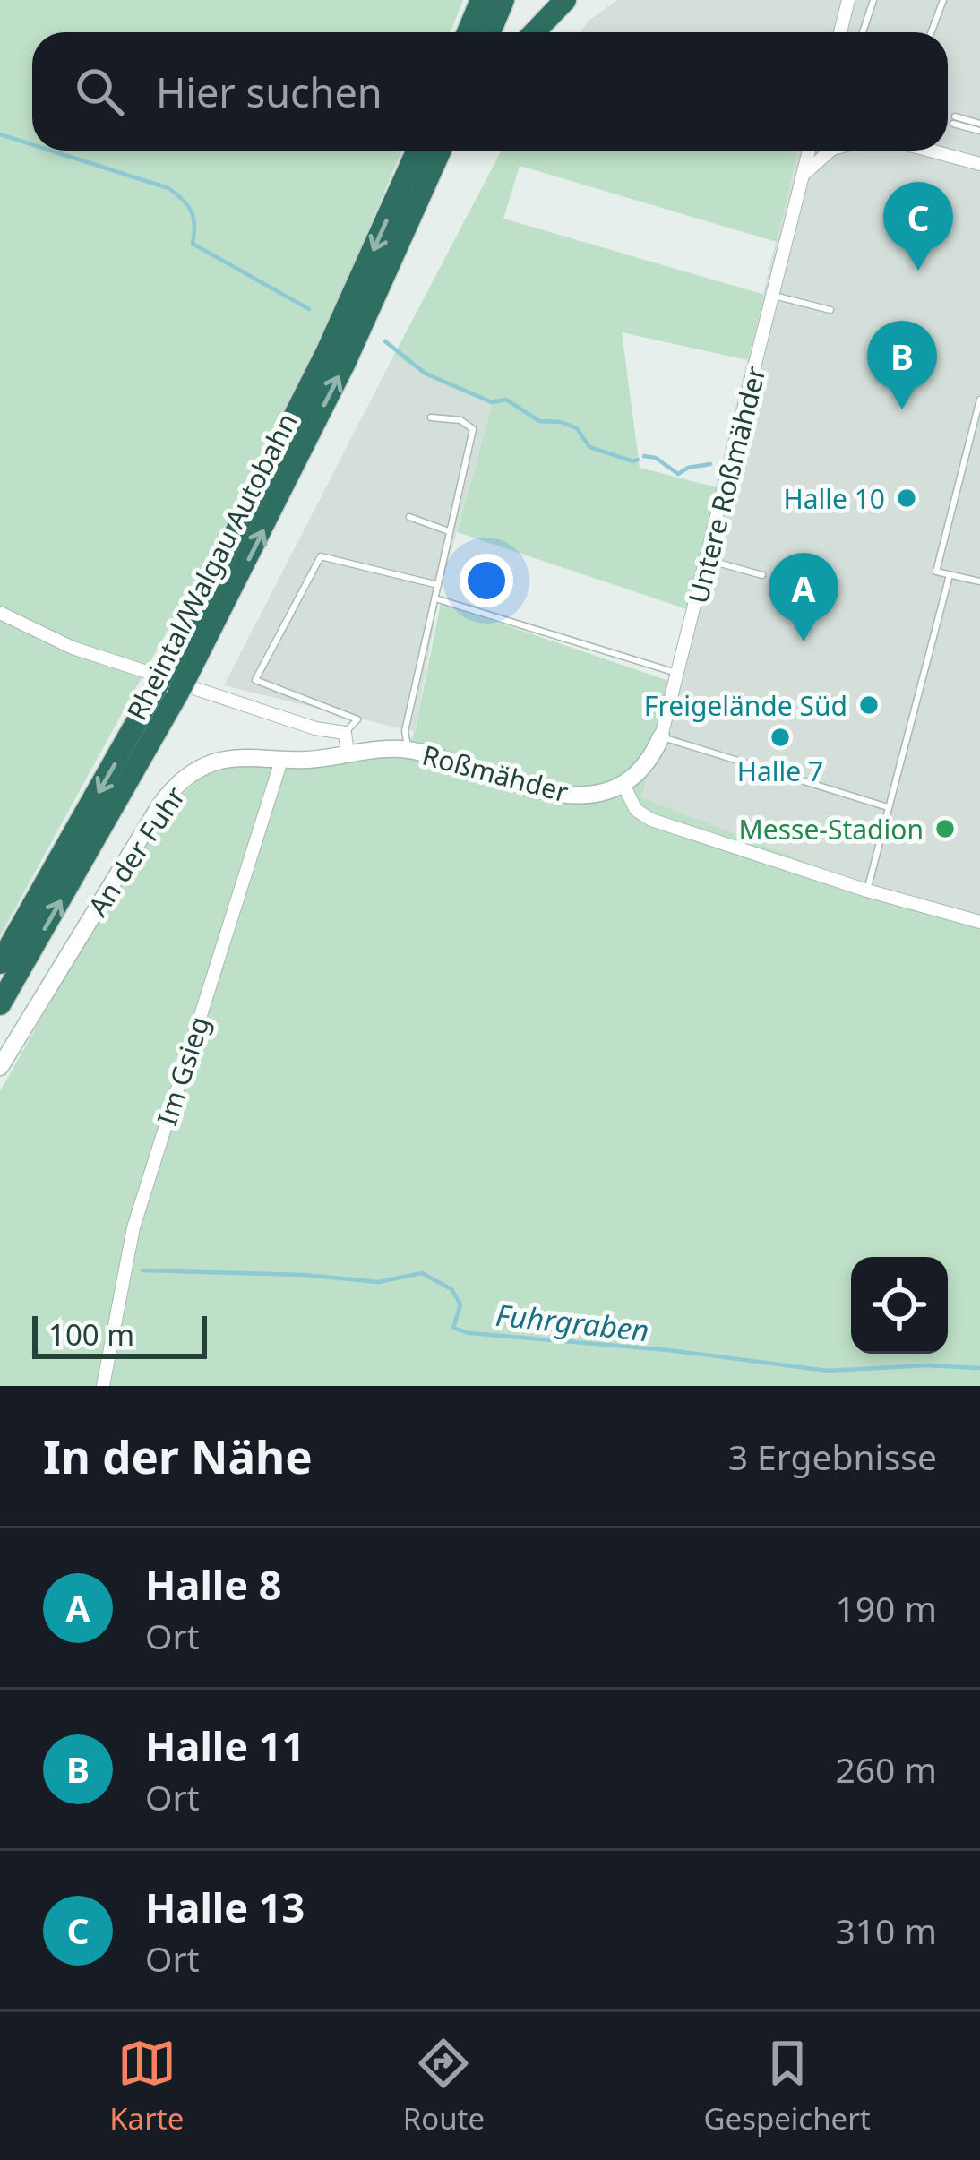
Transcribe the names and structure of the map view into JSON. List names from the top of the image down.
{
  "streets": {
    "highway": ["Rheintal/Walgau Autobahn"],
    "main road": ["Untere Roßmähder", "Roßmähder", "An der Fuhr"],
    "street": ["Im Gsieg"]
  },
  "crossings": [
    ["Untere Roßmähder", "Roßmähder"],
    ["Roßmähder", "An der Fuhr"],
    ["An der Fuhr", "Im Gsieg"]
  ],
  "water": ["Fuhrgraben"],
  "places": [
    "Halle 10",
    "Freigelände Süd",
    "Halle 7",
    "Messe-Stadion"
  ],
  "scale_bar": "100 m",
  "page": {
    "search": "Hier suchen",
    "pins": ["C", "B", "A"],
    "scale": "100 m",
    "heading": ["In der Nähe", "3 Ergebnisse"],
    "list": [
      {
        "mark": "A",
        "name": "Halle 8",
        "note": "Ort",
        "value": "190 m"
      },
      {
        "mark": "B",
        "name": "Halle 11",
        "note": "Ort",
        "value": "260 m"
      },
      {
        "mark": "C",
        "name": "Halle 13",
        "note": "Ort",
        "value": "310 m"
      }
    ],
    "nav": ["Karte", "Route", "Gespeichert"]
  }
}
